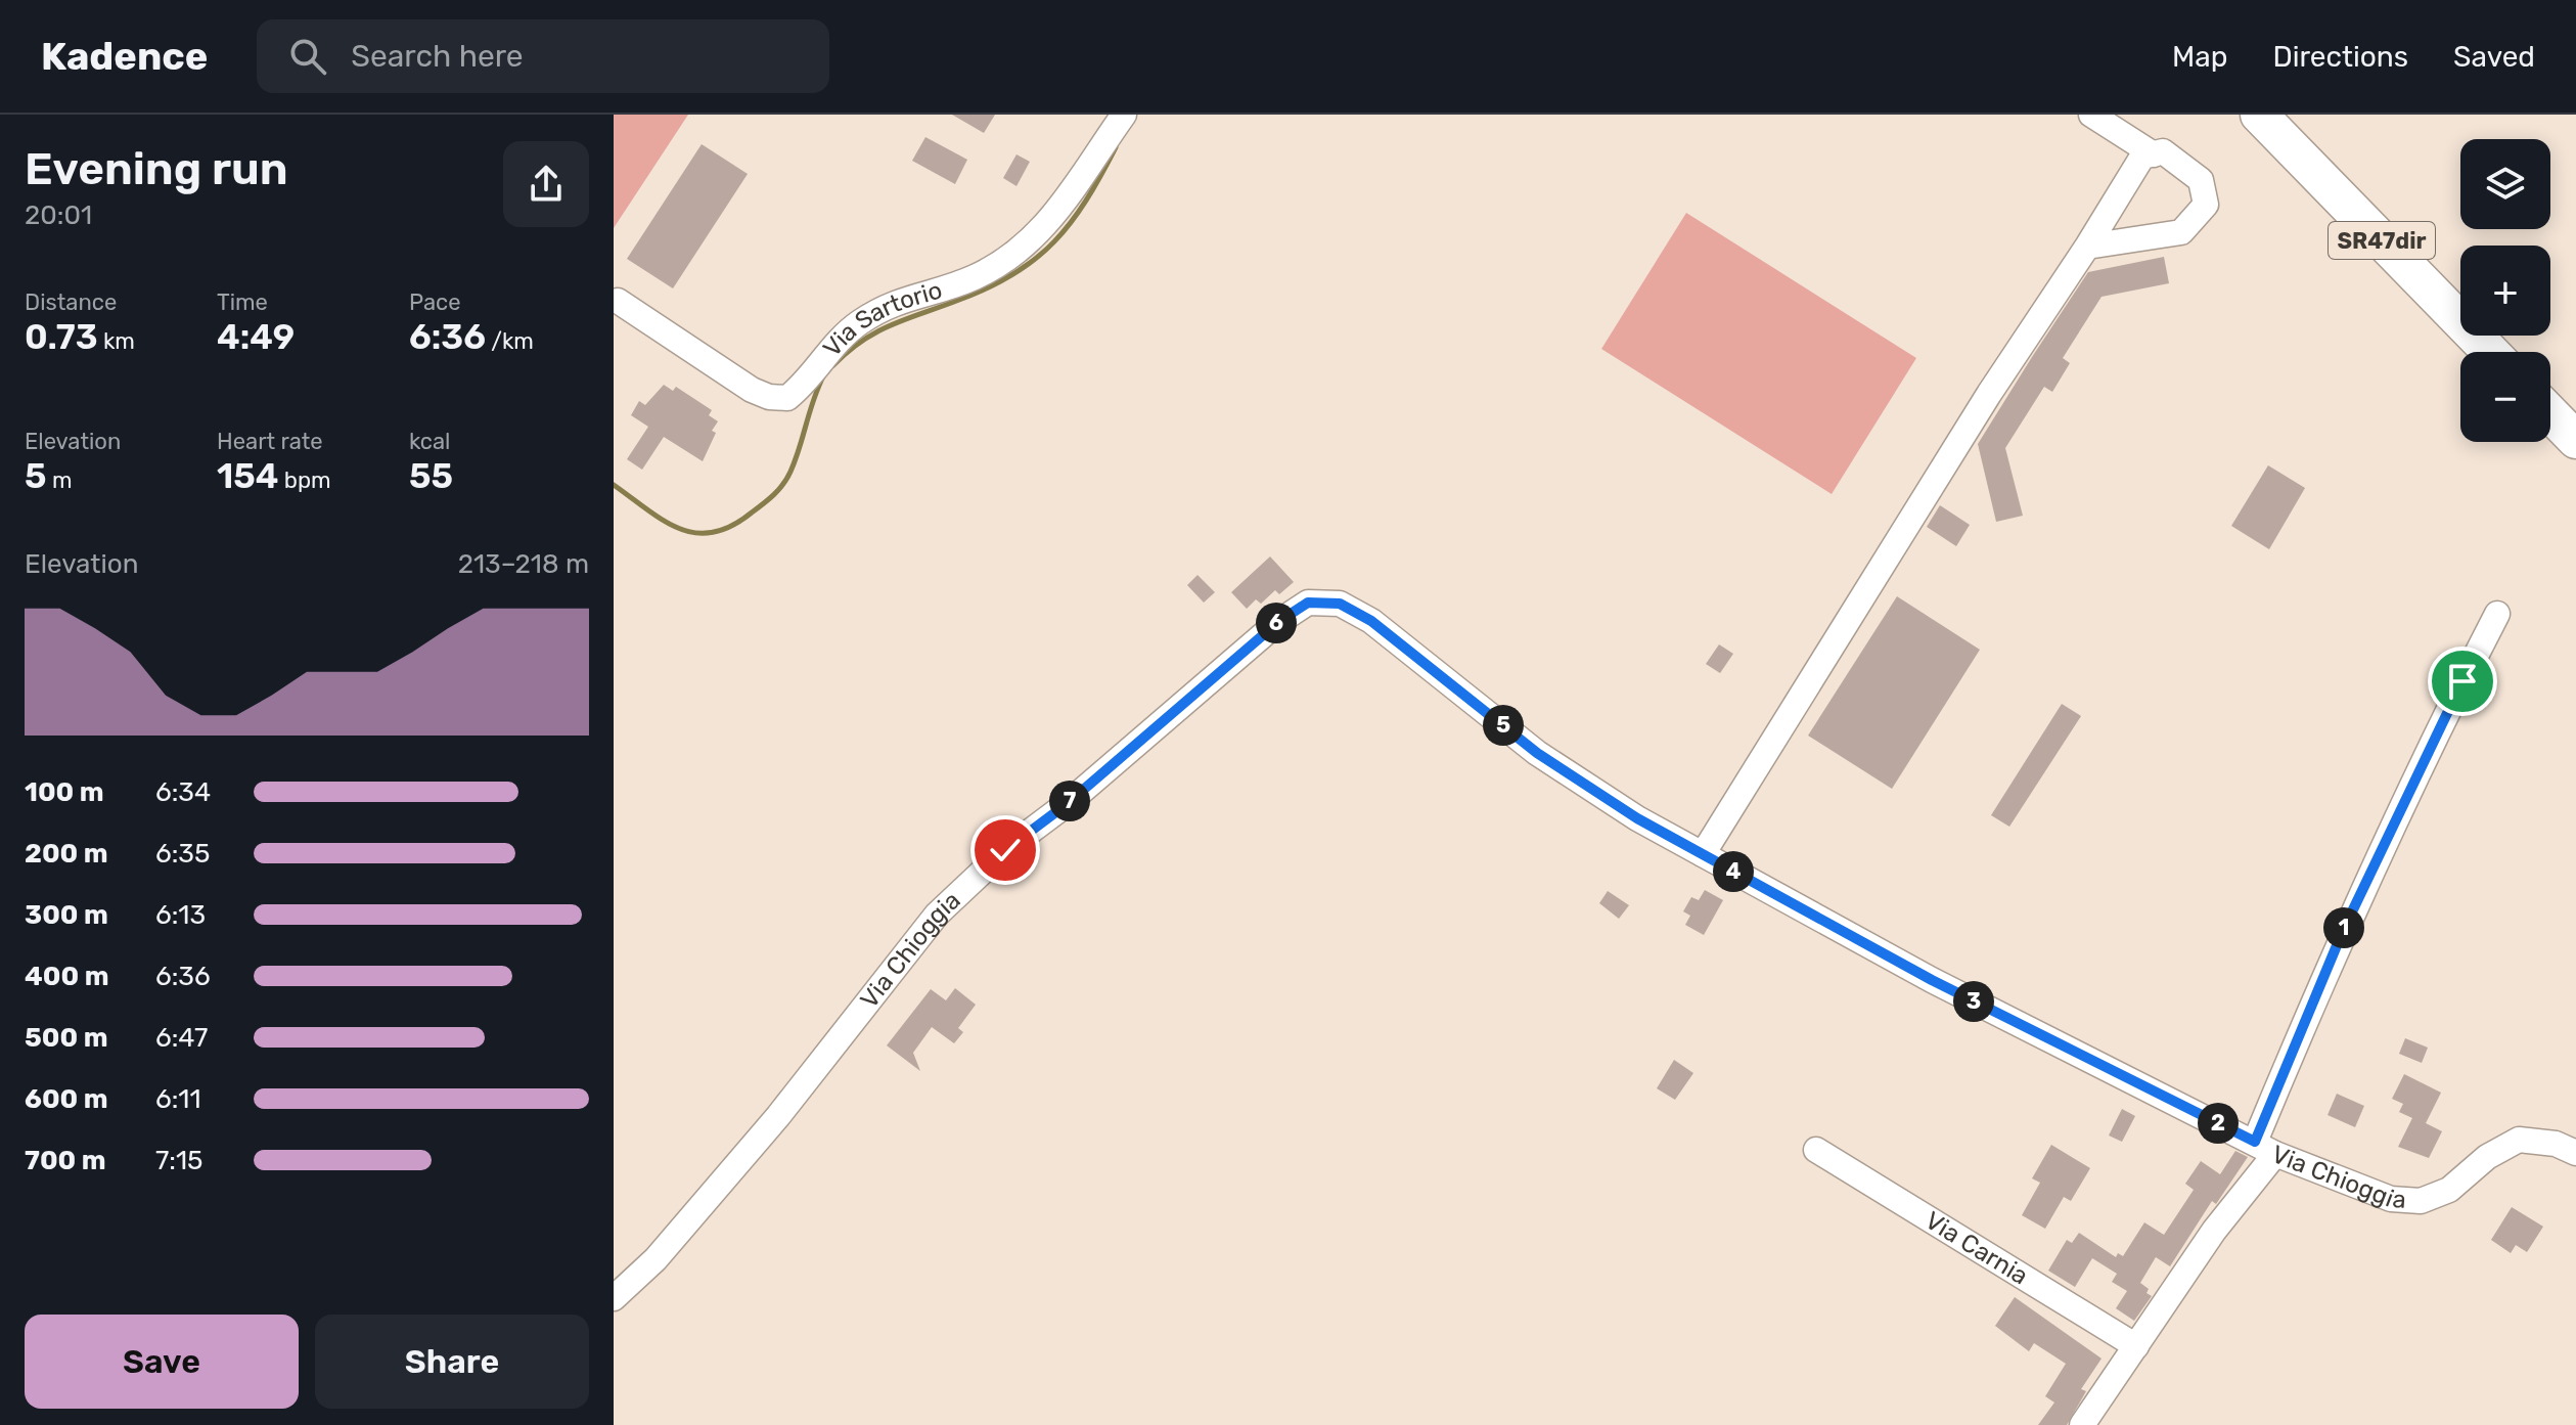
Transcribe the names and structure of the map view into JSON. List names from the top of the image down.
{
  "streets": {
    "highway": ["SR47dir"],
    "street": ["Via Sartorio", "Via Chioggia", "Via Carnia"]
  },
  "page": {
    "header": "Kadence",
    "search": "Search here",
    "nav": ["Map", "Directions", "Saved"],
    "heading": ["Evening run", "20:01"],
    "map_buttons": ["+", "−"],
    "stats": [
      ["Distance", "0.73 km"],
      ["Time", "4:49"],
      ["Pace", "6:36 /km"],
      ["Elevation", "5 m"],
      ["Heart rate", "154 bpm"],
      ["kcal", "55"]
    ],
    "chart": ["Elevation", "213–218 m"],
    "pins": [
      "6",
      "5",
      "7",
      "4",
      "1",
      "3",
      "2"
    ],
    "list": [
      {
        "name": "100 m",
        "note": "6:34"
      },
      {
        "name": "200 m",
        "note": "6:35"
      },
      {
        "name": "300 m",
        "note": "6:13"
      },
      {
        "name": "400 m",
        "note": "6:36"
      },
      {
        "name": "500 m",
        "note": "6:47"
      },
      {
        "name": "600 m",
        "note": "6:11"
      },
      {
        "name": "700 m",
        "note": "7:15"
      }
    ],
    "buttons": ["Save", "Share"]
  }
}
